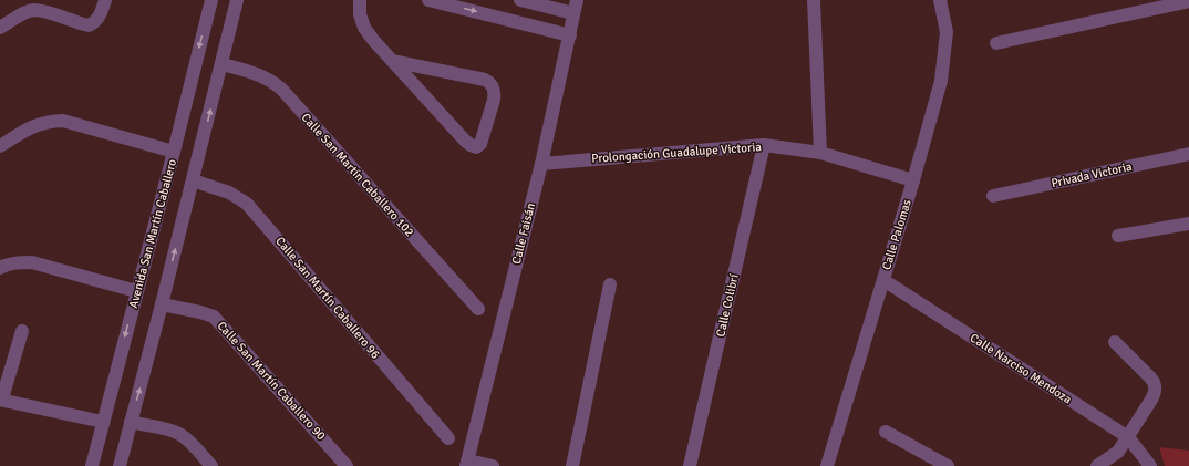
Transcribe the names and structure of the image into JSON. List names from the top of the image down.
{
  "streets": {
    "street": [
      "Prolongación Guadalupe Victoria",
      "Calle San Martín Caballero 102",
      "Privada Victoria",
      "Avenida San Martín Caballero",
      "Calle Faisán",
      "Calle Palomas",
      "Calle San Martín Caballero 96",
      "Calle Colibrí",
      "Calle Narciso Mendoza",
      "Calle San Martín Caballero 90"
    ]
  },
  "crossings": [
    ["Prolongación Guadalupe Victoria", "Calle Faisán"],
    ["Prolongación Guadalupe Victoria", "Calle Palomas"],
    ["Prolongación Guadalupe Victoria", "Calle Colibrí"],
    ["Calle San Martín Caballero 102", "Avenida San Martín Caballero"],
    ["Avenida San Martín Caballero", "Calle San Martín Caballero 96"],
    ["Avenida San Martín Caballero", "Calle San Martín Caballero 90"],
    ["Calle Palomas", "Calle Narciso Mendoza"]
  ]
}
